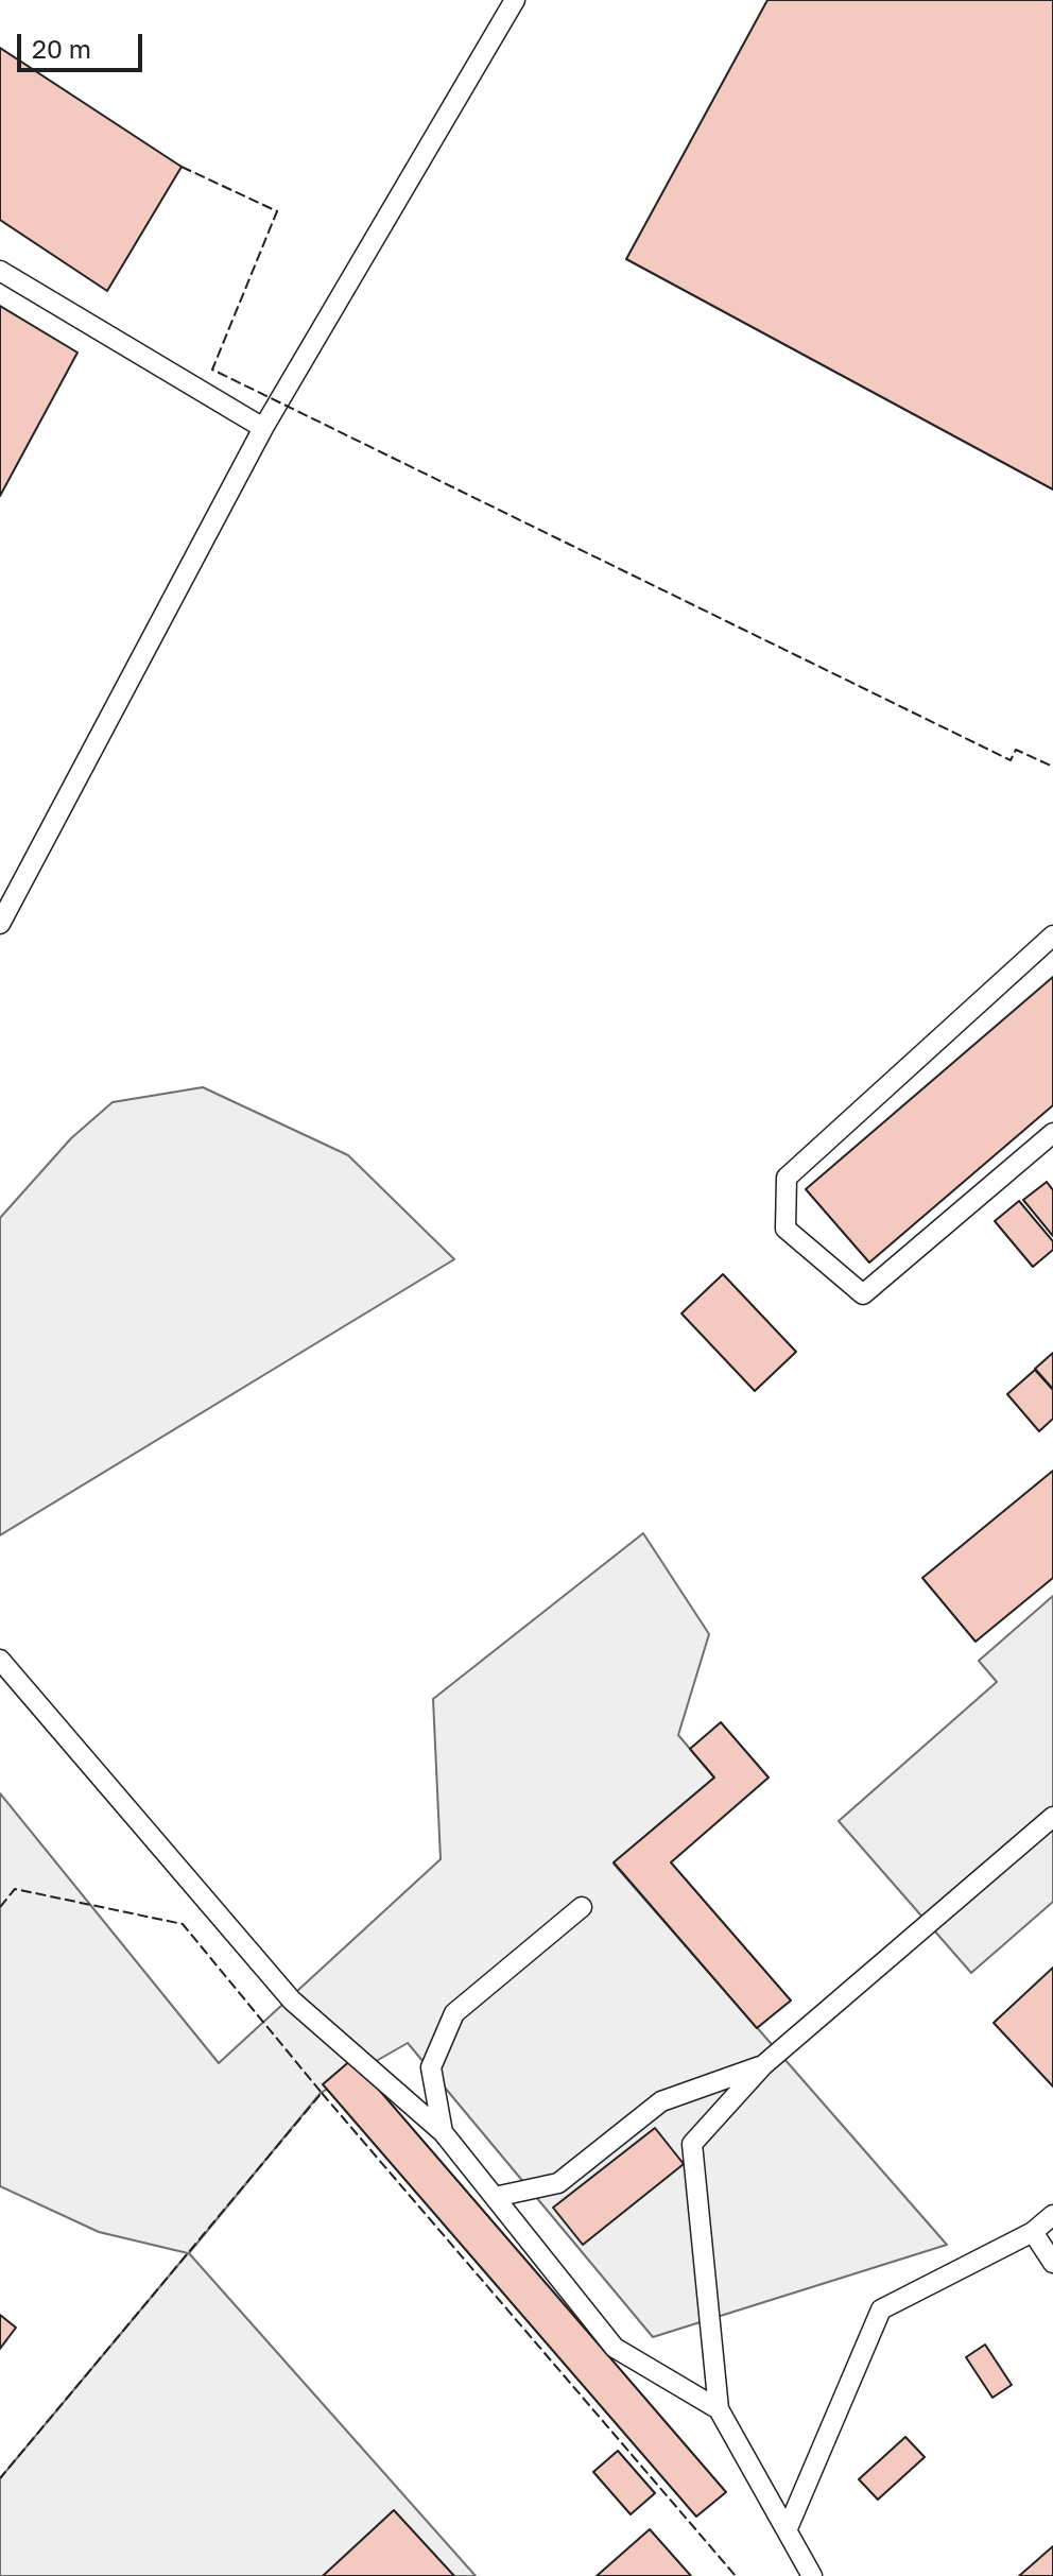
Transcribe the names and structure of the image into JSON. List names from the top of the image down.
{
  "scale_bar": "20 m"
}
